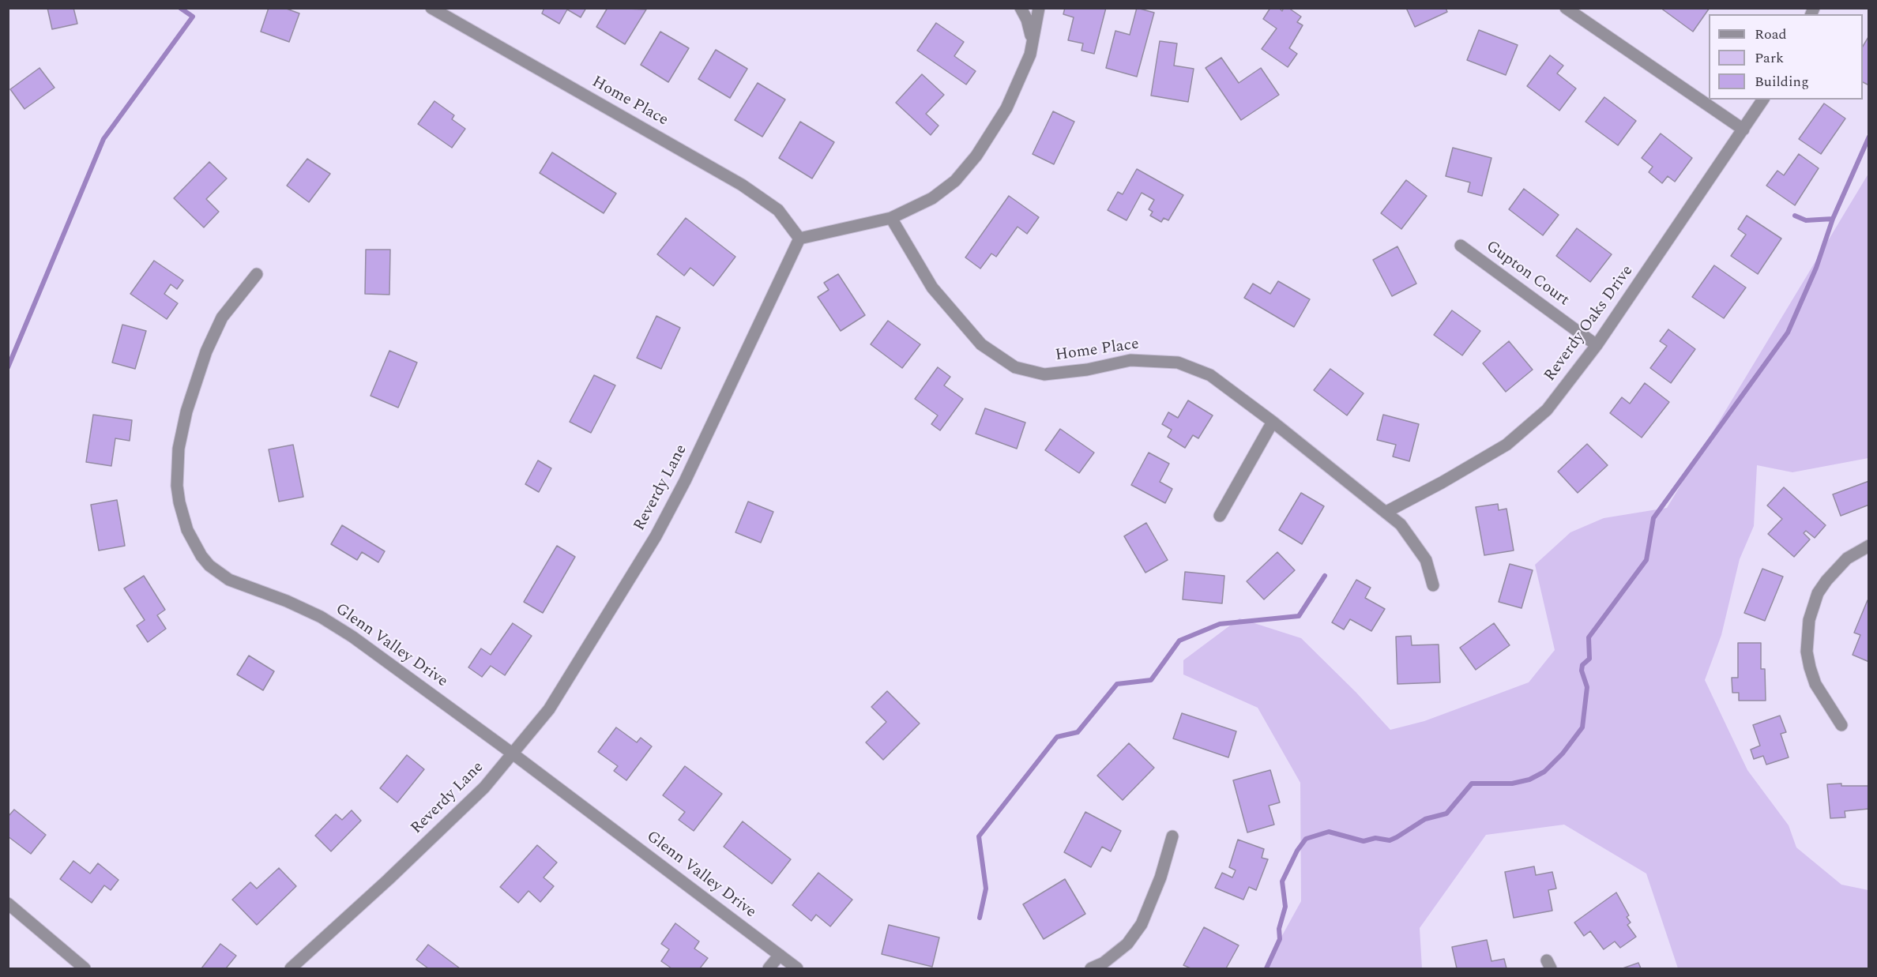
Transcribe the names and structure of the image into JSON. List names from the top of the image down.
{
  "streets": {
    "street": [
      "Home Place",
      "Gupton Court",
      "Reverdy Oaks Drive",
      "Reverdy Lane",
      "Glenn Valley Drive"
    ]
  },
  "crossings": [
    ["Home Place", "Reverdy Oaks Drive"],
    ["Home Place", "Reverdy Lane"],
    ["Gupton Court", "Reverdy Oaks Drive"],
    ["Reverdy Lane", "Glenn Valley Drive"]
  ],
  "legend": ["Road", "Park", "Building"]
}
